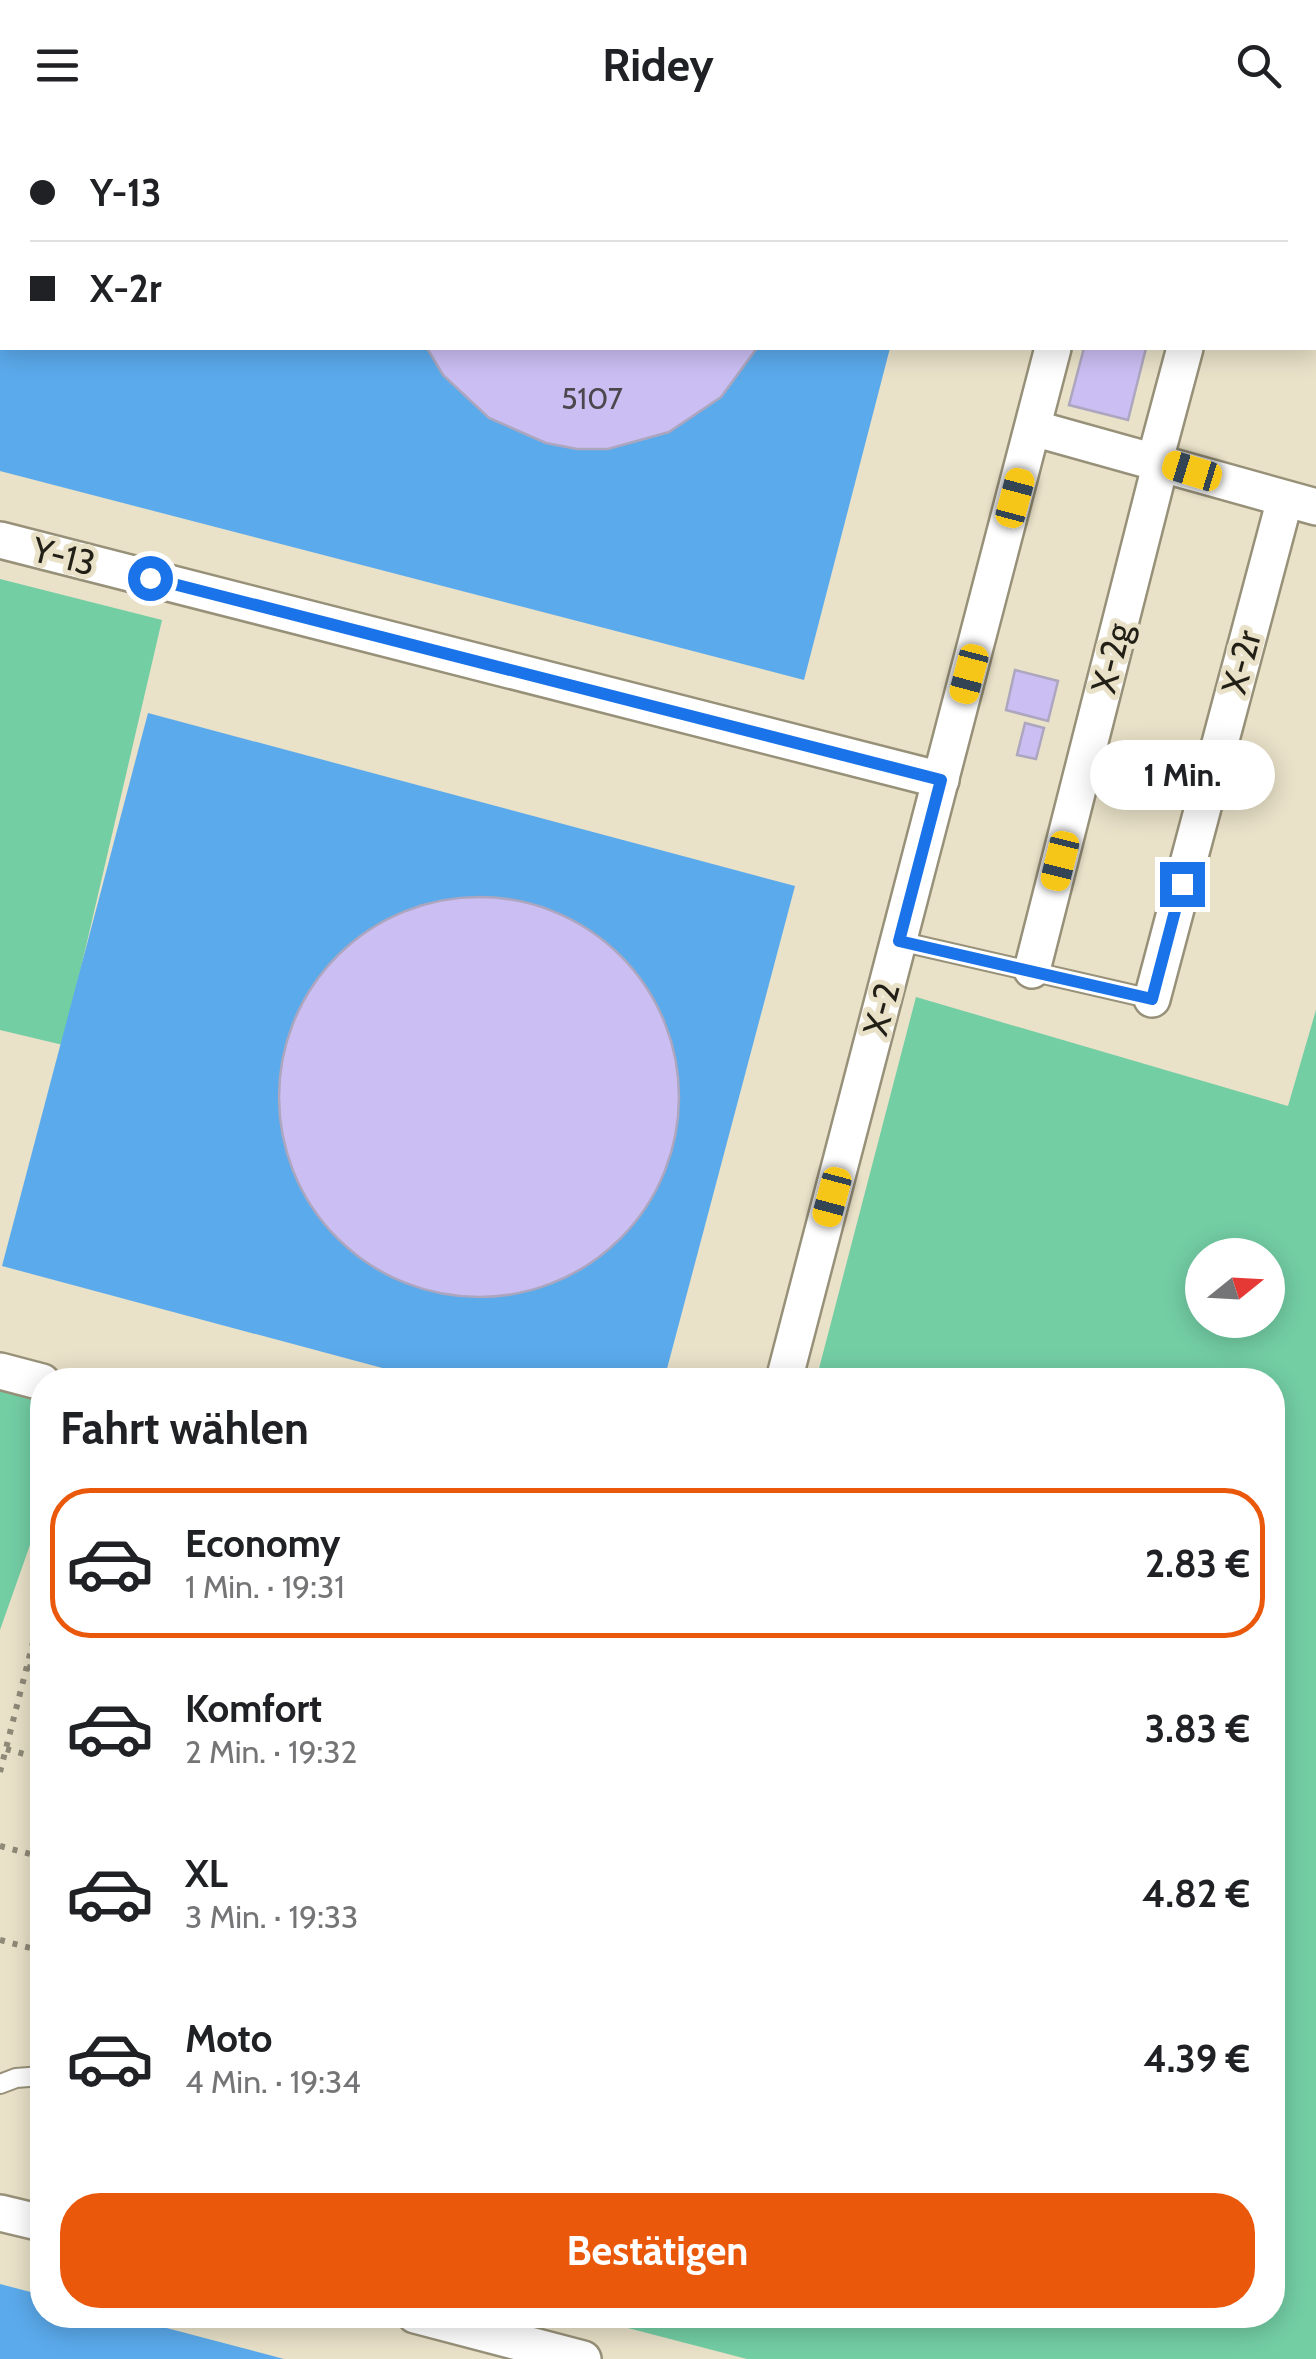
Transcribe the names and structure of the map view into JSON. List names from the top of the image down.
{
  "streets": {
    "street": [
      "Y-13",
      "X-2g",
      "X-2r",
      "X-2"
    ]
  },
  "crossings": [
    ["Y-13", "X-2"]
  ],
  "house_numbers": ["5107"],
  "north": "right",
  "page": {
    "header": "Ridey",
    "banner": ["Y-13", "X-2r"],
    "bubble": "1 Min.",
    "heading": "Fahrt wählen",
    "list": [
      {
        "name": "Economy",
        "note": "1 Min. · 19:31",
        "value": "2.83 €"
      },
      {
        "name": "Komfort",
        "note": "2 Min. · 19:32",
        "value": "3.83 €"
      },
      {
        "name": "XL",
        "note": "3 Min. · 19:33",
        "value": "4.82 €"
      },
      {
        "name": "Moto",
        "note": "4 Min. · 19:34",
        "value": "4.39 €"
      }
    ],
    "buttons": "Bestätigen"
  }
}
